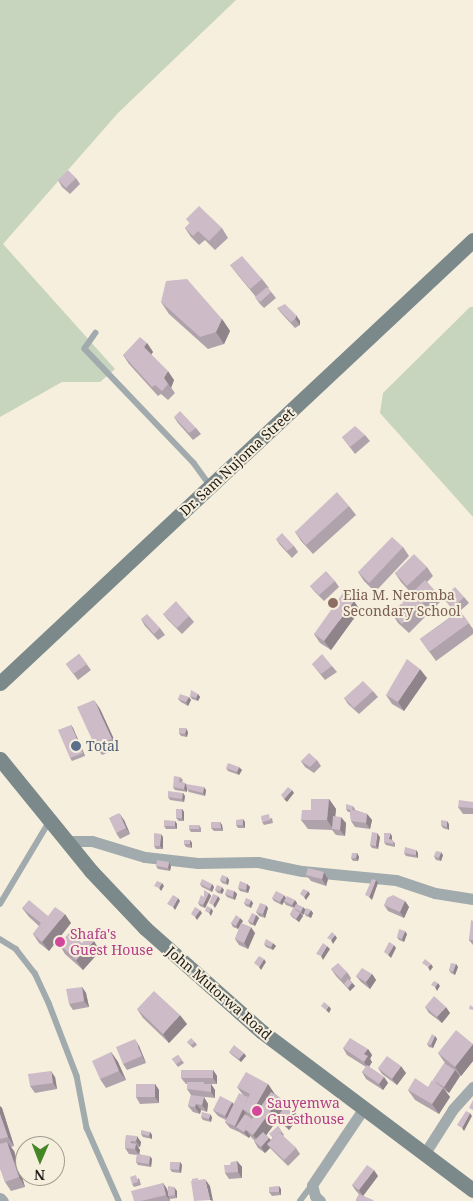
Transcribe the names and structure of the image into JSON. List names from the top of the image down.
{
  "streets": {
    "street": ["Dr. Sam Nujoma Street", "John Mutorwa Road"]
  },
  "places": [
    "Elia M. Neromba Secondary School",
    "Total",
    "Shafa's Guest House",
    "Sauyemwa Guesthouse"
  ],
  "north": "bottom"
}
